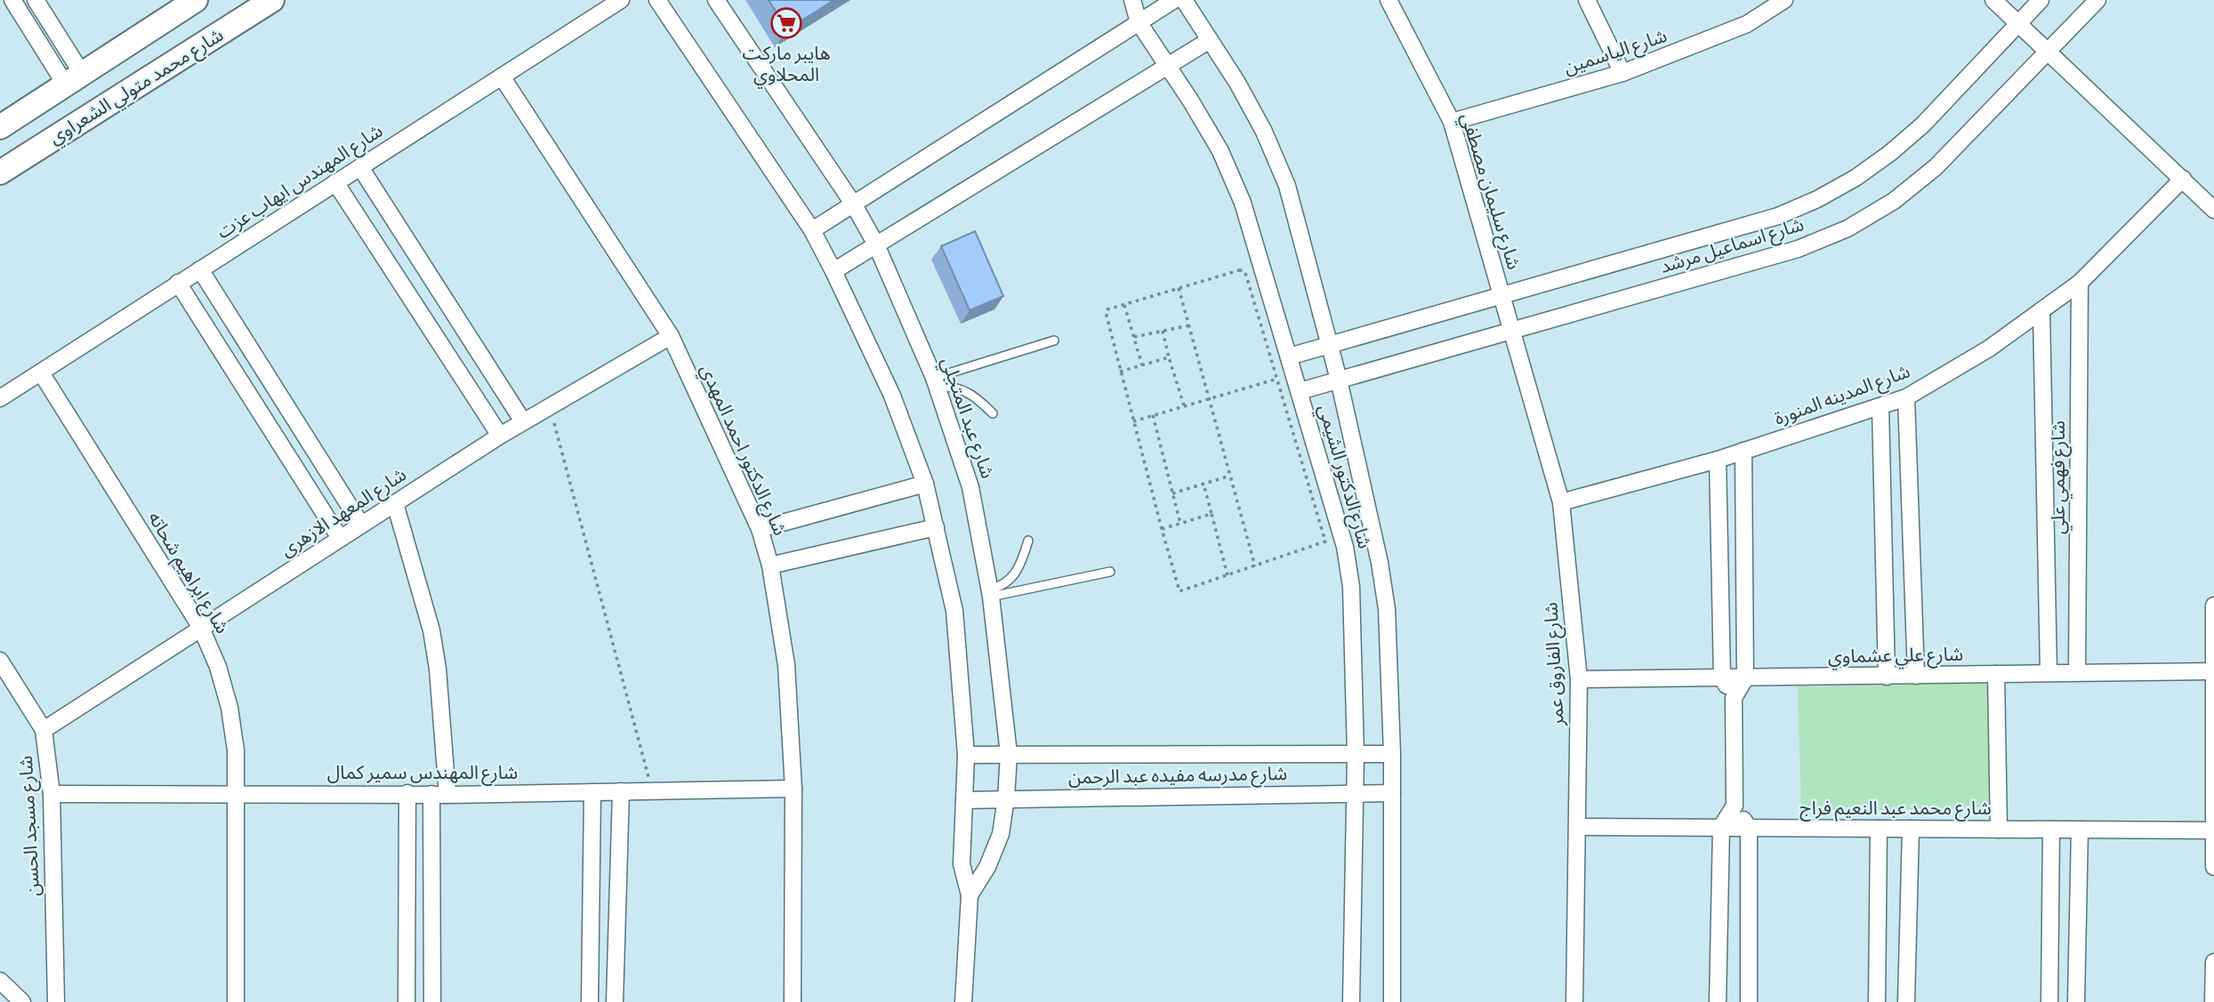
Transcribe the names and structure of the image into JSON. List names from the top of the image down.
{
  "streets": {
    "main road": ["شارع محمد متولي الشعراوي"],
    "street": [
      "شارع الياسمين",
      "شارع المهندس ايهاب عزت",
      "شارع سليمان مصطفي",
      "شارع اسماعيل مرشد",
      "شارع المدينه المنورة",
      "شارع عبد المتجلي",
      "شارع الدكتور احمد المهدي",
      "شارع الدكتور الشيمي",
      "شارع فهمي علي",
      "شارع المعهد الازهرى",
      "شارع ابراهيم شحاته",
      "شارع علي عشماوي",
      "شارع الفاروق عمر",
      "شارع المهندس سمير كمال",
      "شارع مدرسه مفيده عبد الرحمن",
      "شارع محمد عبد النعيم فراج",
      "شارع مسجد الحسن"
    ]
  },
  "crossings": [
    ["شارع الياسمين", "شارع سليمان مصطفي"],
    ["شارع المهندس ايهاب عزت", "شارع الدكتور احمد المهدي"],
    ["شارع المهندس ايهاب عزت", "شارع ابراهيم شحاته"],
    ["شارع سليمان مصطفي", "شارع اسماعيل مرشد"],
    ["شارع سليمان مصطفي", "شارع الفاروق عمر"],
    ["شارع اسماعيل مرشد", "شارع الدكتور الشيمي"],
    ["شارع اسماعيل مرشد", "شارع الفاروق عمر"],
    ["شارع المدينه المنورة", "شارع فهمي علي"],
    ["شارع المدينه المنورة", "شارع الفاروق عمر"],
    ["شارع عبد المتجلي", "شارع مدرسه مفيده عبد الرحمن"],
    ["شارع الدكتور احمد المهدي", "شارع المعهد الازهرى"],
    ["شارع الدكتور احمد المهدي", "شارع المهندس سمير كمال"],
    ["شارع الدكتور الشيمي", "شارع مدرسه مفيده عبد الرحمن"],
    ["شارع فهمي علي", "شارع علي عشماوي"],
    ["شارع المعهد الازهرى", "شارع ابراهيم شحاته"],
    ["شارع المعهد الازهرى", "شارع مسجد الحسن"],
    ["شارع ابراهيم شحاته", "شارع المهندس سمير كمال"],
    ["شارع علي عشماوي", "شارع الفاروق عمر"],
    ["شارع الفاروق عمر", "شارع محمد عبد النعيم فراج"],
    ["شارع المهندس سمير كمال", "شارع مسجد الحسن"]
  ],
  "places": {
    "supermarket": ["هايبر ماركت المحلاوي"]
  }
}
